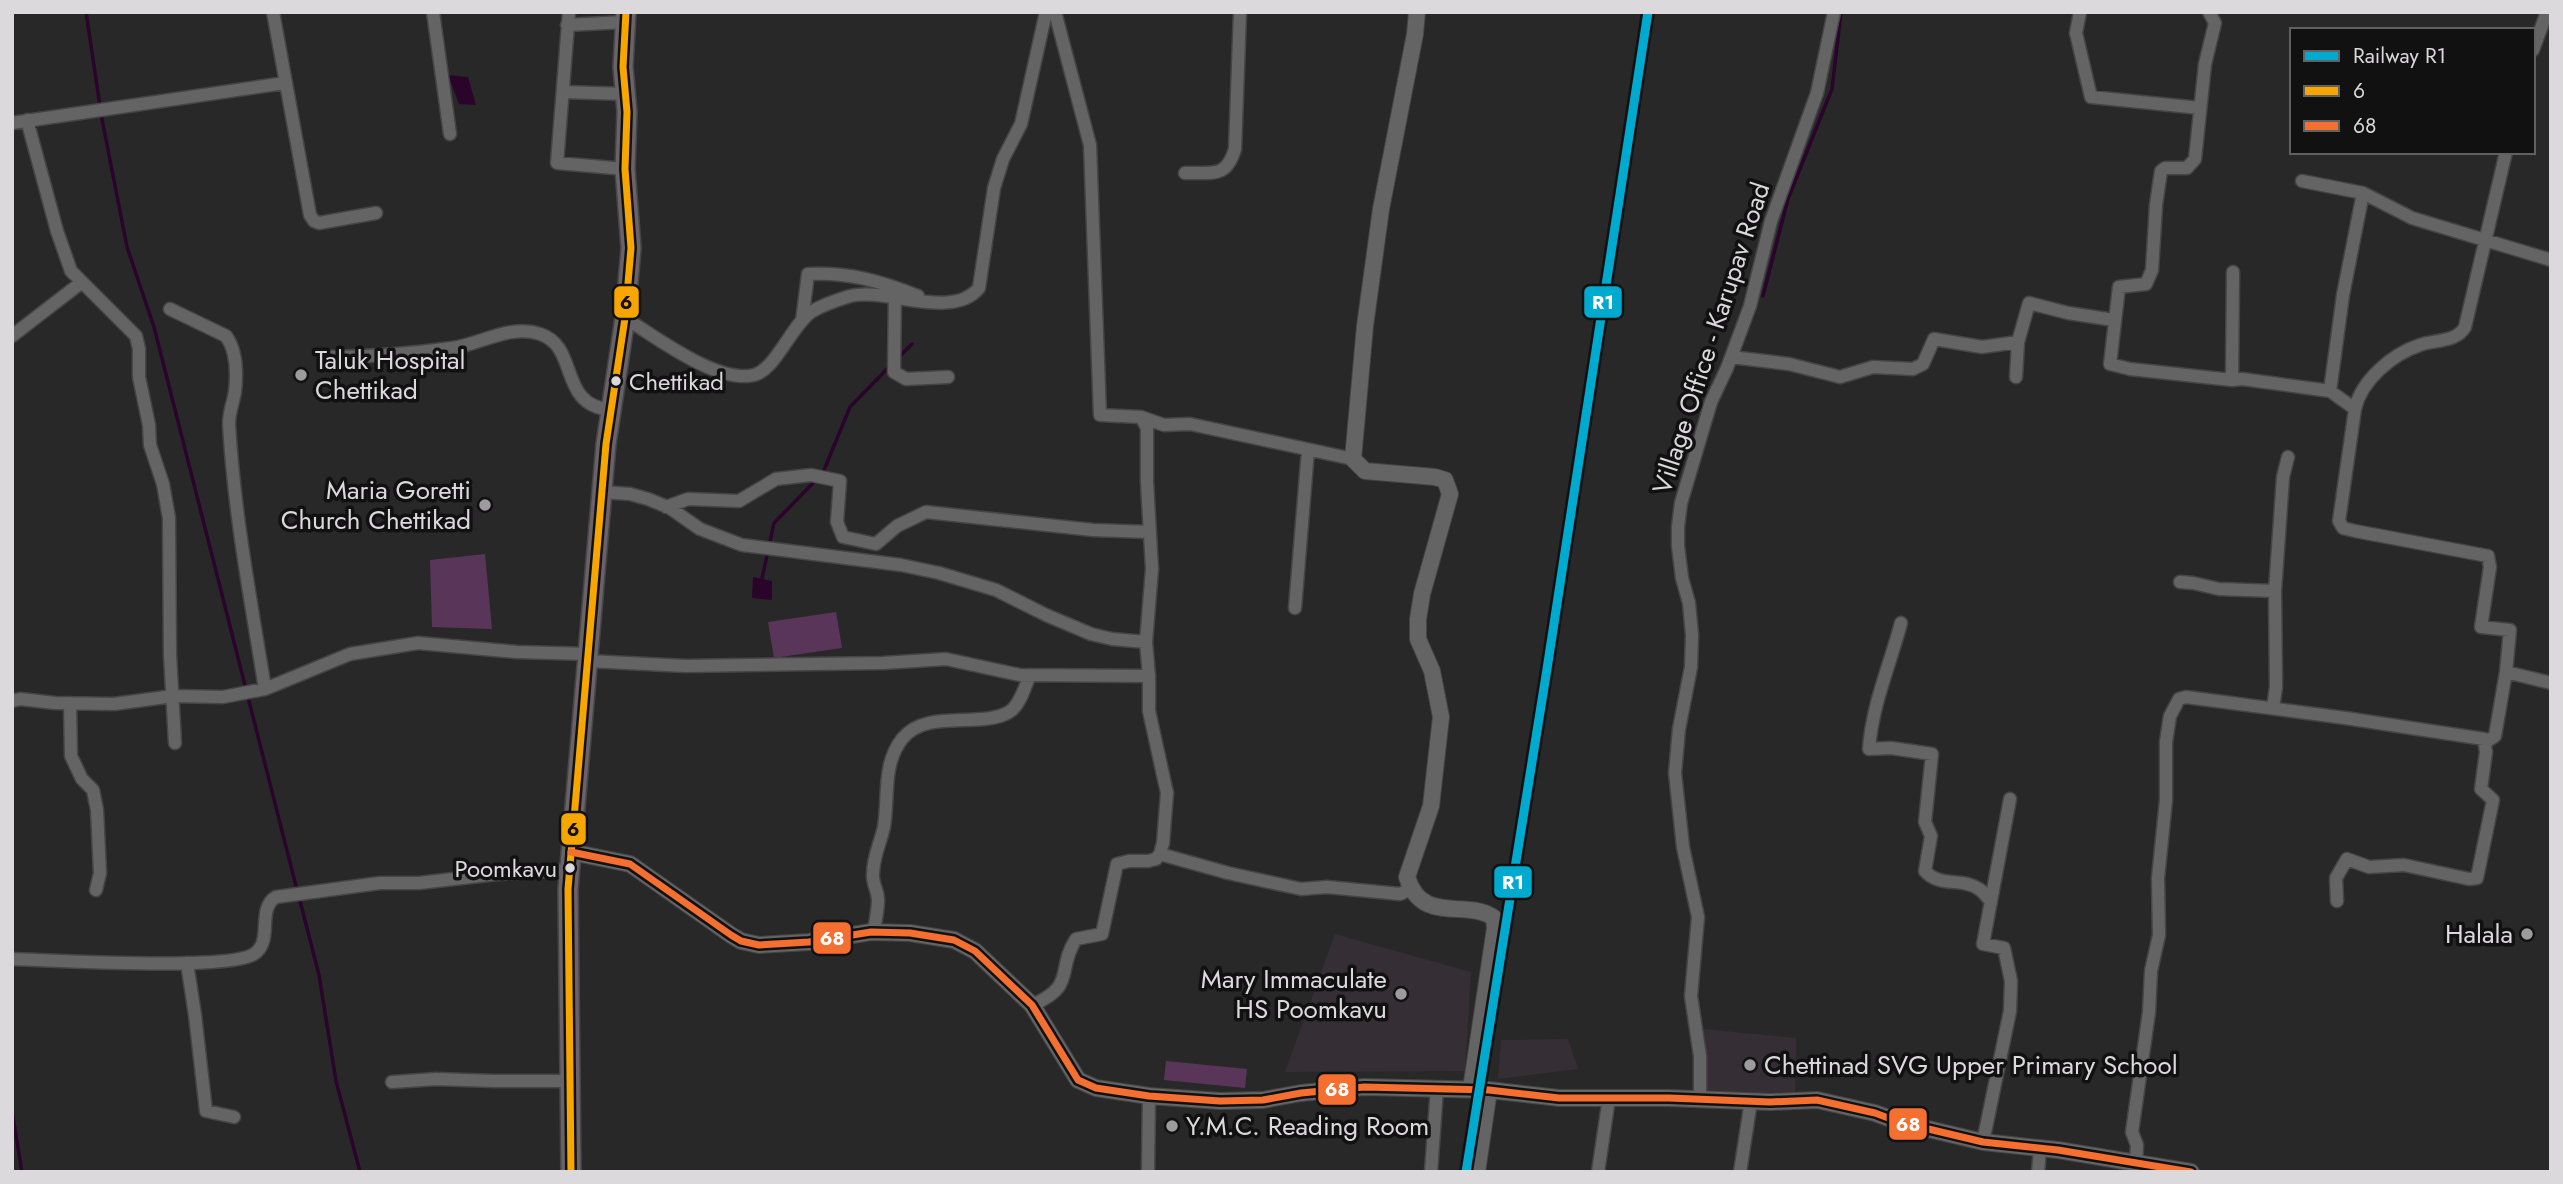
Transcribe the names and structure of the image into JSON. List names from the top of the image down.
{
  "streets": {
    "street": ["Village Office - Karupav Road"]
  },
  "places": [
    "Taluk Hospital Chettikad",
    "Chettikad",
    "Maria Goretti Church Chettikad",
    "Poomkavu",
    "Halala",
    "Mary Immaculate HS Poomkavu",
    "Chettinad SVG Upper Primary School",
    "Y.M.C. Reading Room"
  ],
  "lines": ["rail line R1", "transit line 6", "transit line 68"],
  "legend": ["Railway R1", "6", "68"]
}
